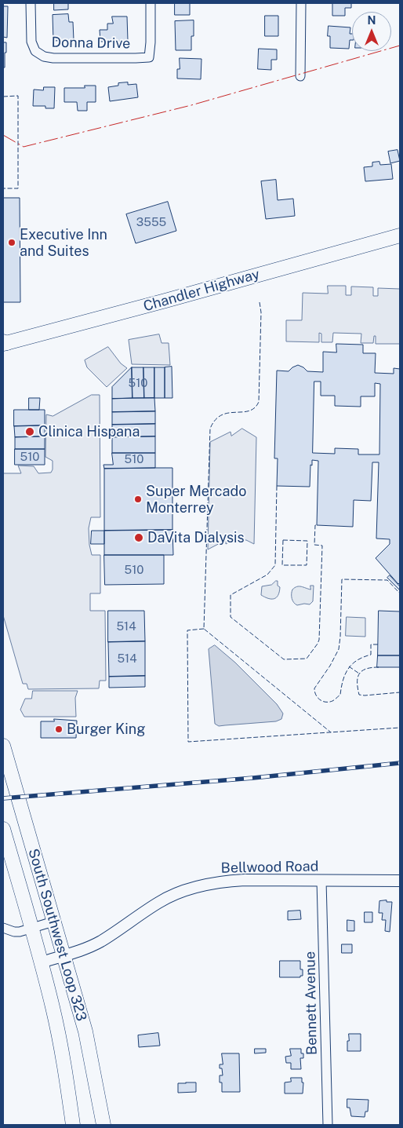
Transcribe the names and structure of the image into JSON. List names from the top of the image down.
{
  "streets": {
    "main road": ["Chandler Highway", "South Southwest Loop 323"],
    "street": ["Donna Drive", "Bellwood Road", "Bennett Avenue"]
  },
  "crossings": [
    ["Bellwood Road", "South Southwest Loop 323"],
    ["Bellwood Road", "Bennett Avenue"]
  ],
  "places": [
    "Executive Inn and Suites",
    "Clinica Hispana",
    "Super Mercado Monterrey",
    "DaVita Dialysis",
    "Burger King"
  ],
  "house_numbers": [
    "3555",
    "510",
    "510",
    "510",
    "510",
    "514",
    "514"
  ],
  "north": "top"
}
